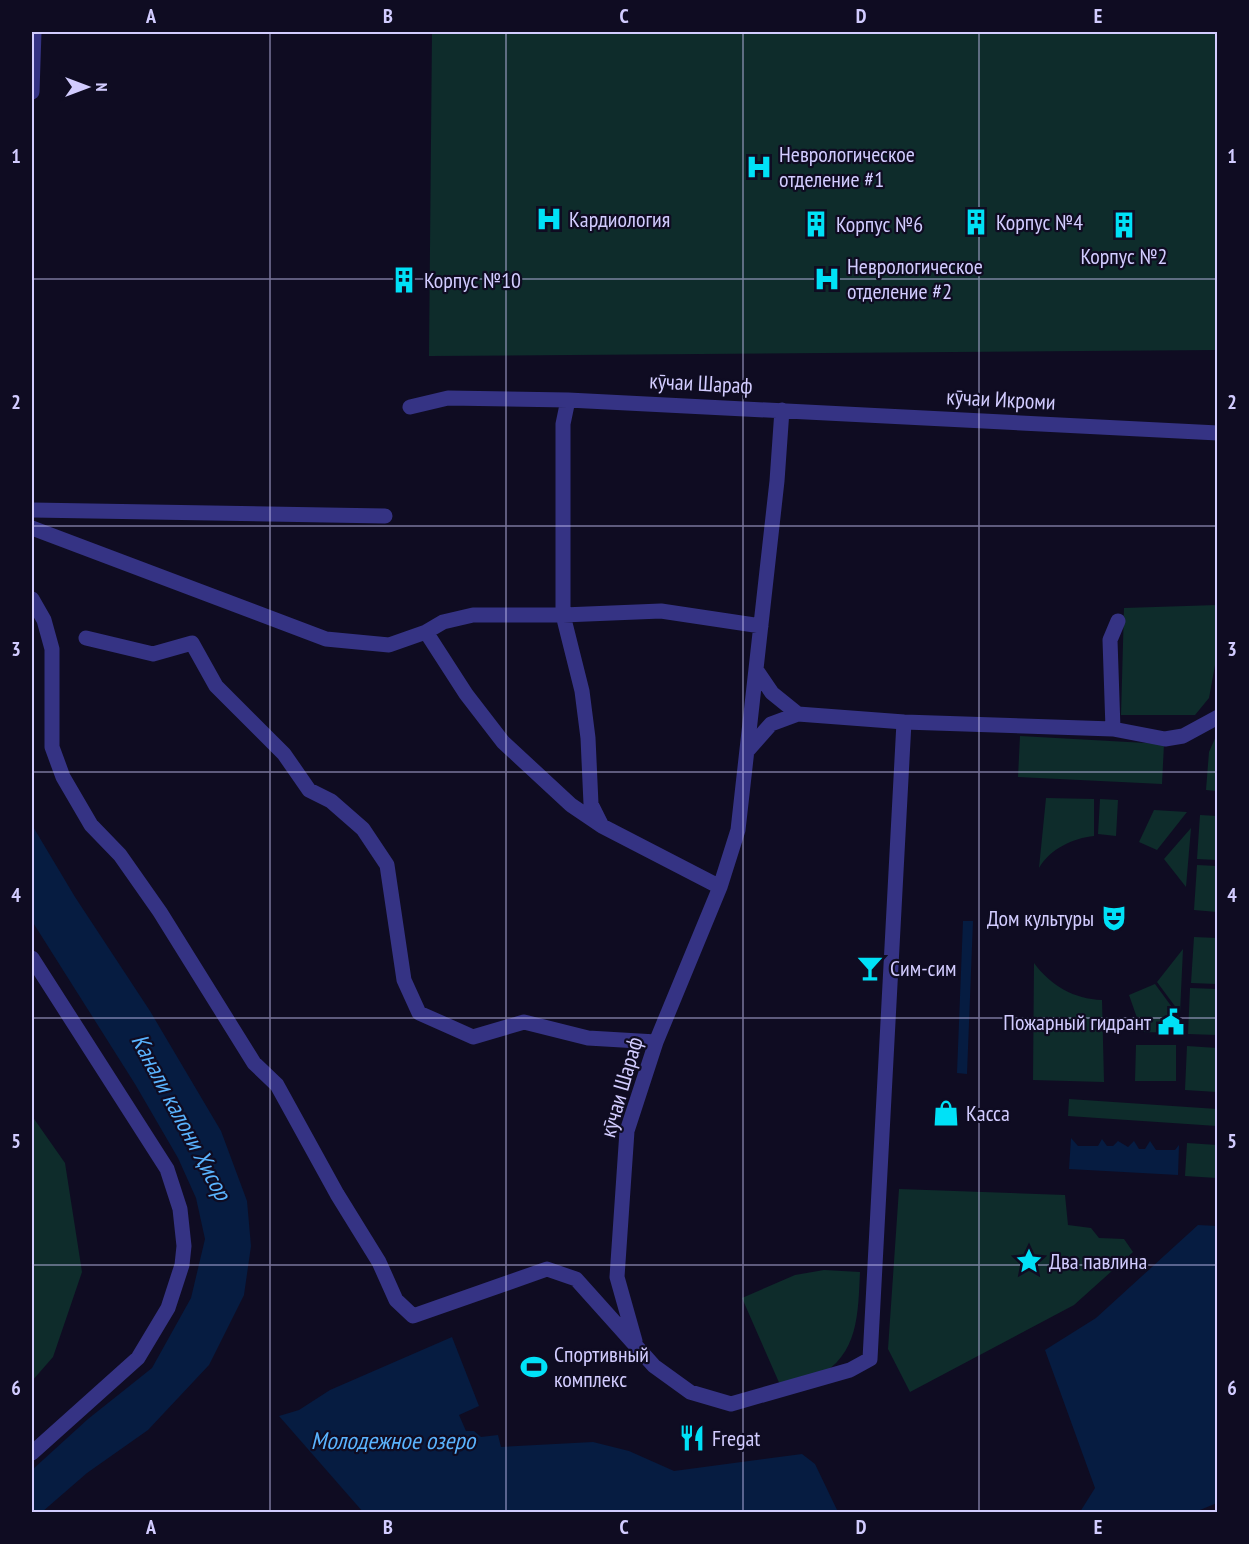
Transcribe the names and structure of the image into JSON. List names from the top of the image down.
{
  "streets": {
    "street": ["кӯчаи Шараф", "кӯчаи Икроми"]
  },
  "crossings": [
    ["кӯчаи Шараф", "кӯчаи Икроми"]
  ],
  "water": ["Канали калони Ҳисор", "Молодежное озеро"],
  "places": {
    "hospital": ["Неврологическое отделение #1", "Кардиология", "Неврологическое отделение #2"],
    "building": [
      "Корпус №4",
      "Корпус №6",
      "Корпус №2",
      "Корпус №10"
    ],
    "theatre": ["Дом культуры"],
    "bar": ["Сим-сим"],
    "public building": ["Пожарный гидрант"],
    "shop": ["Касса"],
    "place": ["Два павлина"],
    "sports": ["Спортивный комплекс"],
    "restaurant": ["Fregat"]
  },
  "north": "right",
  "grid": {
    "columns": [
      "A",
      "B",
      "C",
      "D",
      "E"
    ],
    "rows": [
      "1",
      "2",
      "3",
      "4",
      "5",
      "6"
    ]
  }
}
